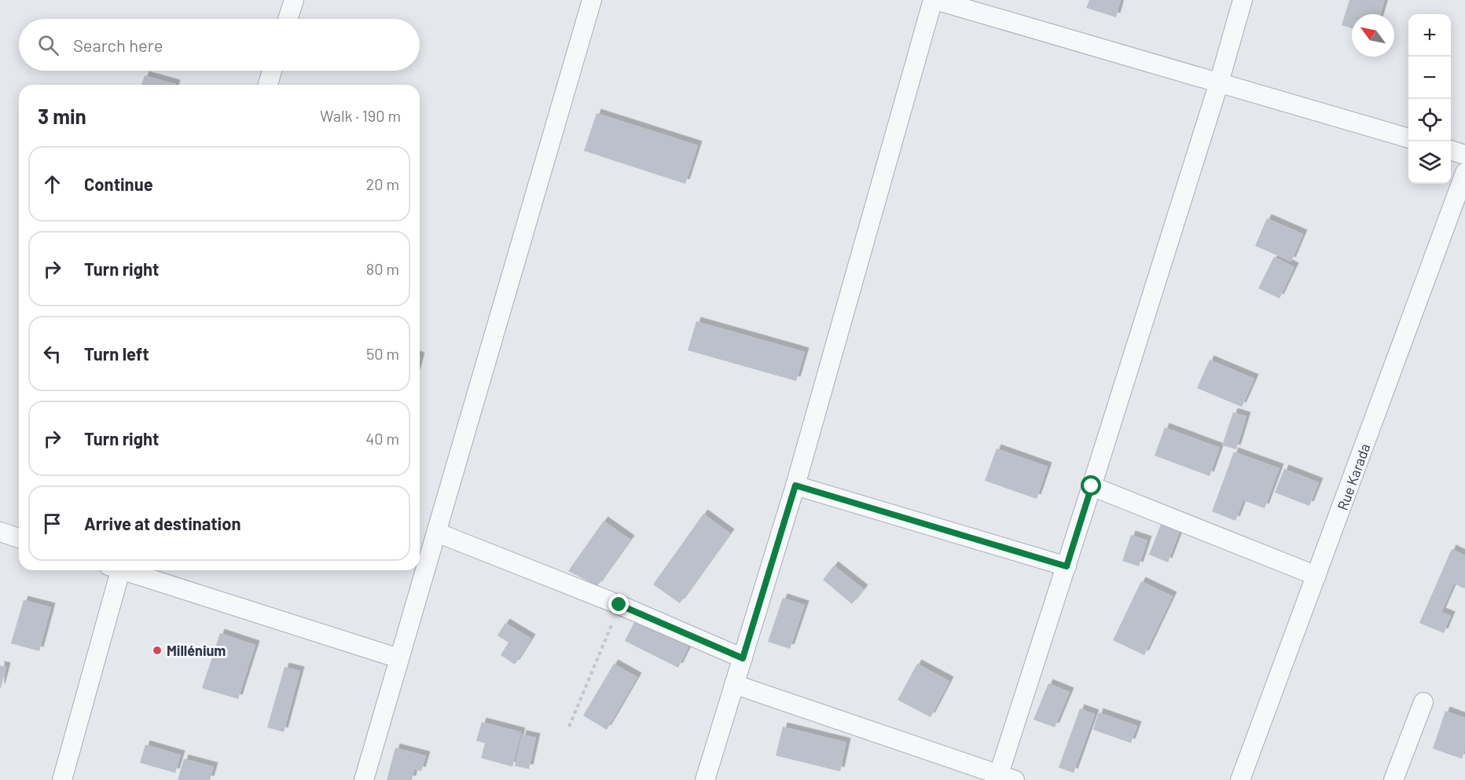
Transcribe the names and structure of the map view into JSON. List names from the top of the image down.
{
  "streets": {
    "street": ["Rue Karada"]
  },
  "places": ["Millénium"],
  "north": "top left",
  "page": {
    "map_buttons": ["+", "−"],
    "search": "Search here",
    "heading": ["3 min", "Walk · 190 m"],
    "list": [
      ["Continue", "20 m"],
      ["Turn right", "80 m"],
      ["Turn left", "50 m"],
      ["Turn right", "40 m"],
      "Arrive at destination"
    ]
  }
}
